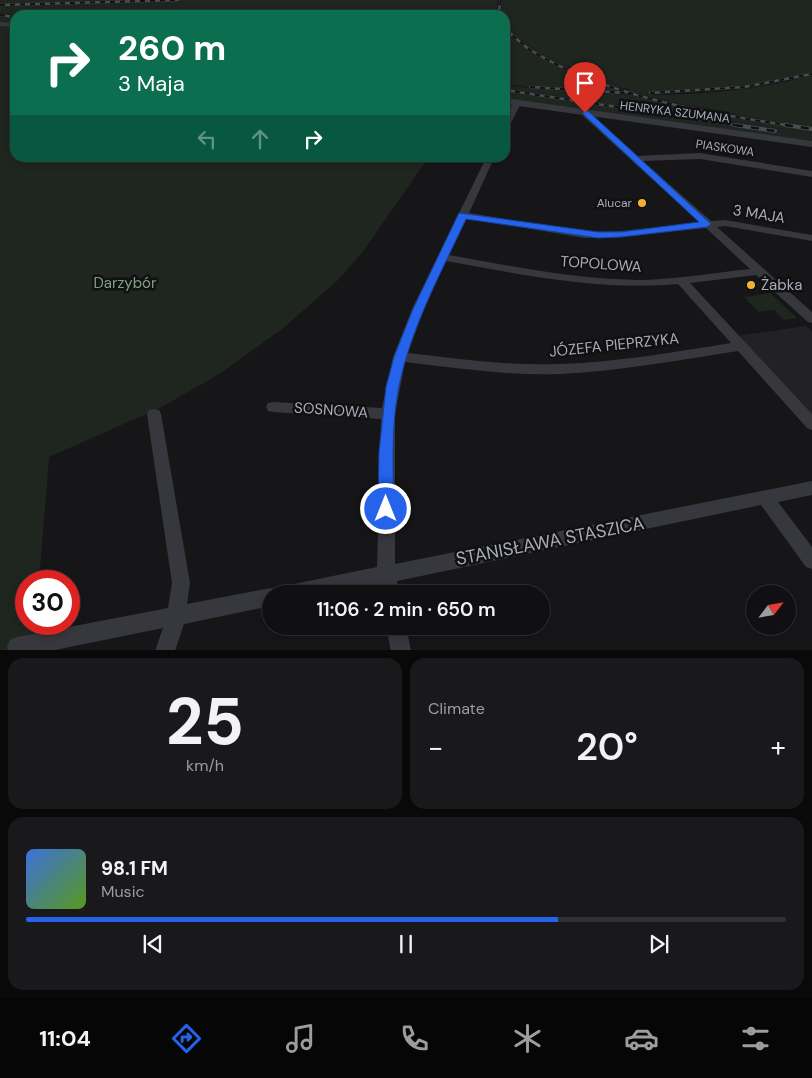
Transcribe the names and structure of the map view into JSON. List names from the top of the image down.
{
  "streets": {
    "street": [
      "HENRYKA SZUMANA",
      "PIASKOWA",
      "3 MAJA",
      "TOPOLOWA",
      "JÓZEFA PIEPRZYKA",
      "SOSNOWA",
      "STANISŁAWA STASZICA"
    ]
  },
  "parks": ["Darzybór"],
  "places": ["Alucar", "Żabka"],
  "north": "top right",
  "page": {
    "turn": ["260 m", "3 Maja"],
    "limit": "30",
    "trip": "11:06 · 2 min · 650 m",
    "tile": [
      ["25", "km/h"],
      "Climate"
    ],
    "heat": ["−", "20°", "+"],
    "song": ["98.1 FM", "Music"],
    "tabs": "11:04"
  }
}
